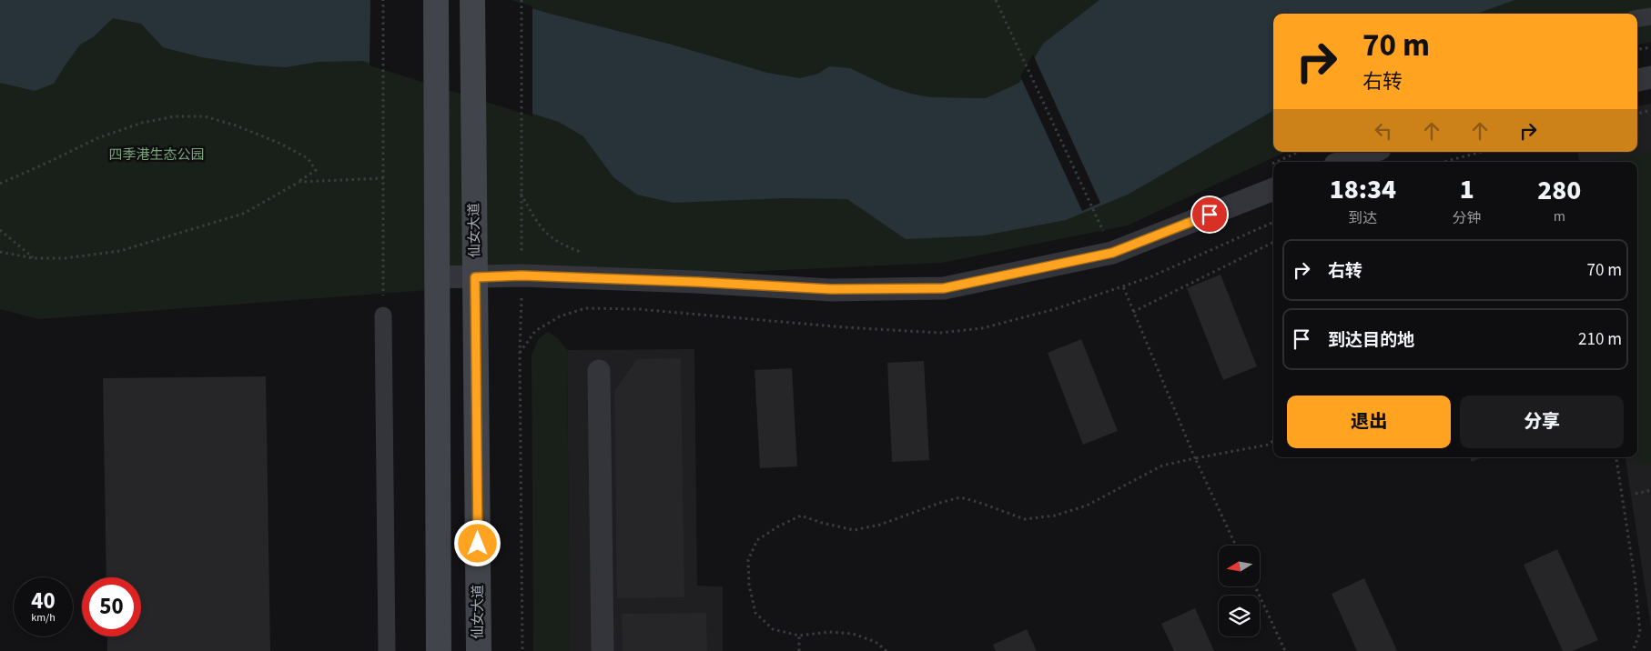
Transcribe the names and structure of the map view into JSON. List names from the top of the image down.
{
  "streets": {
    "main road": ["仙女大道"]
  },
  "parks": ["四季港生态公园"],
  "north": "left",
  "page": {
    "turn": ["70 m", "右转"],
    "eta": [
      "18:34",
      "到达",
      "1",
      "分钟",
      "280",
      "m"
    ],
    "list": [
      {
        "name": "右转",
        "value": "70 m"
      },
      {
        "name": "到达目的地",
        "value": "210 m"
      }
    ],
    "buttons": ["退出", "分享"],
    "speed": "40 km/h",
    "limit": "50"
  }
}
